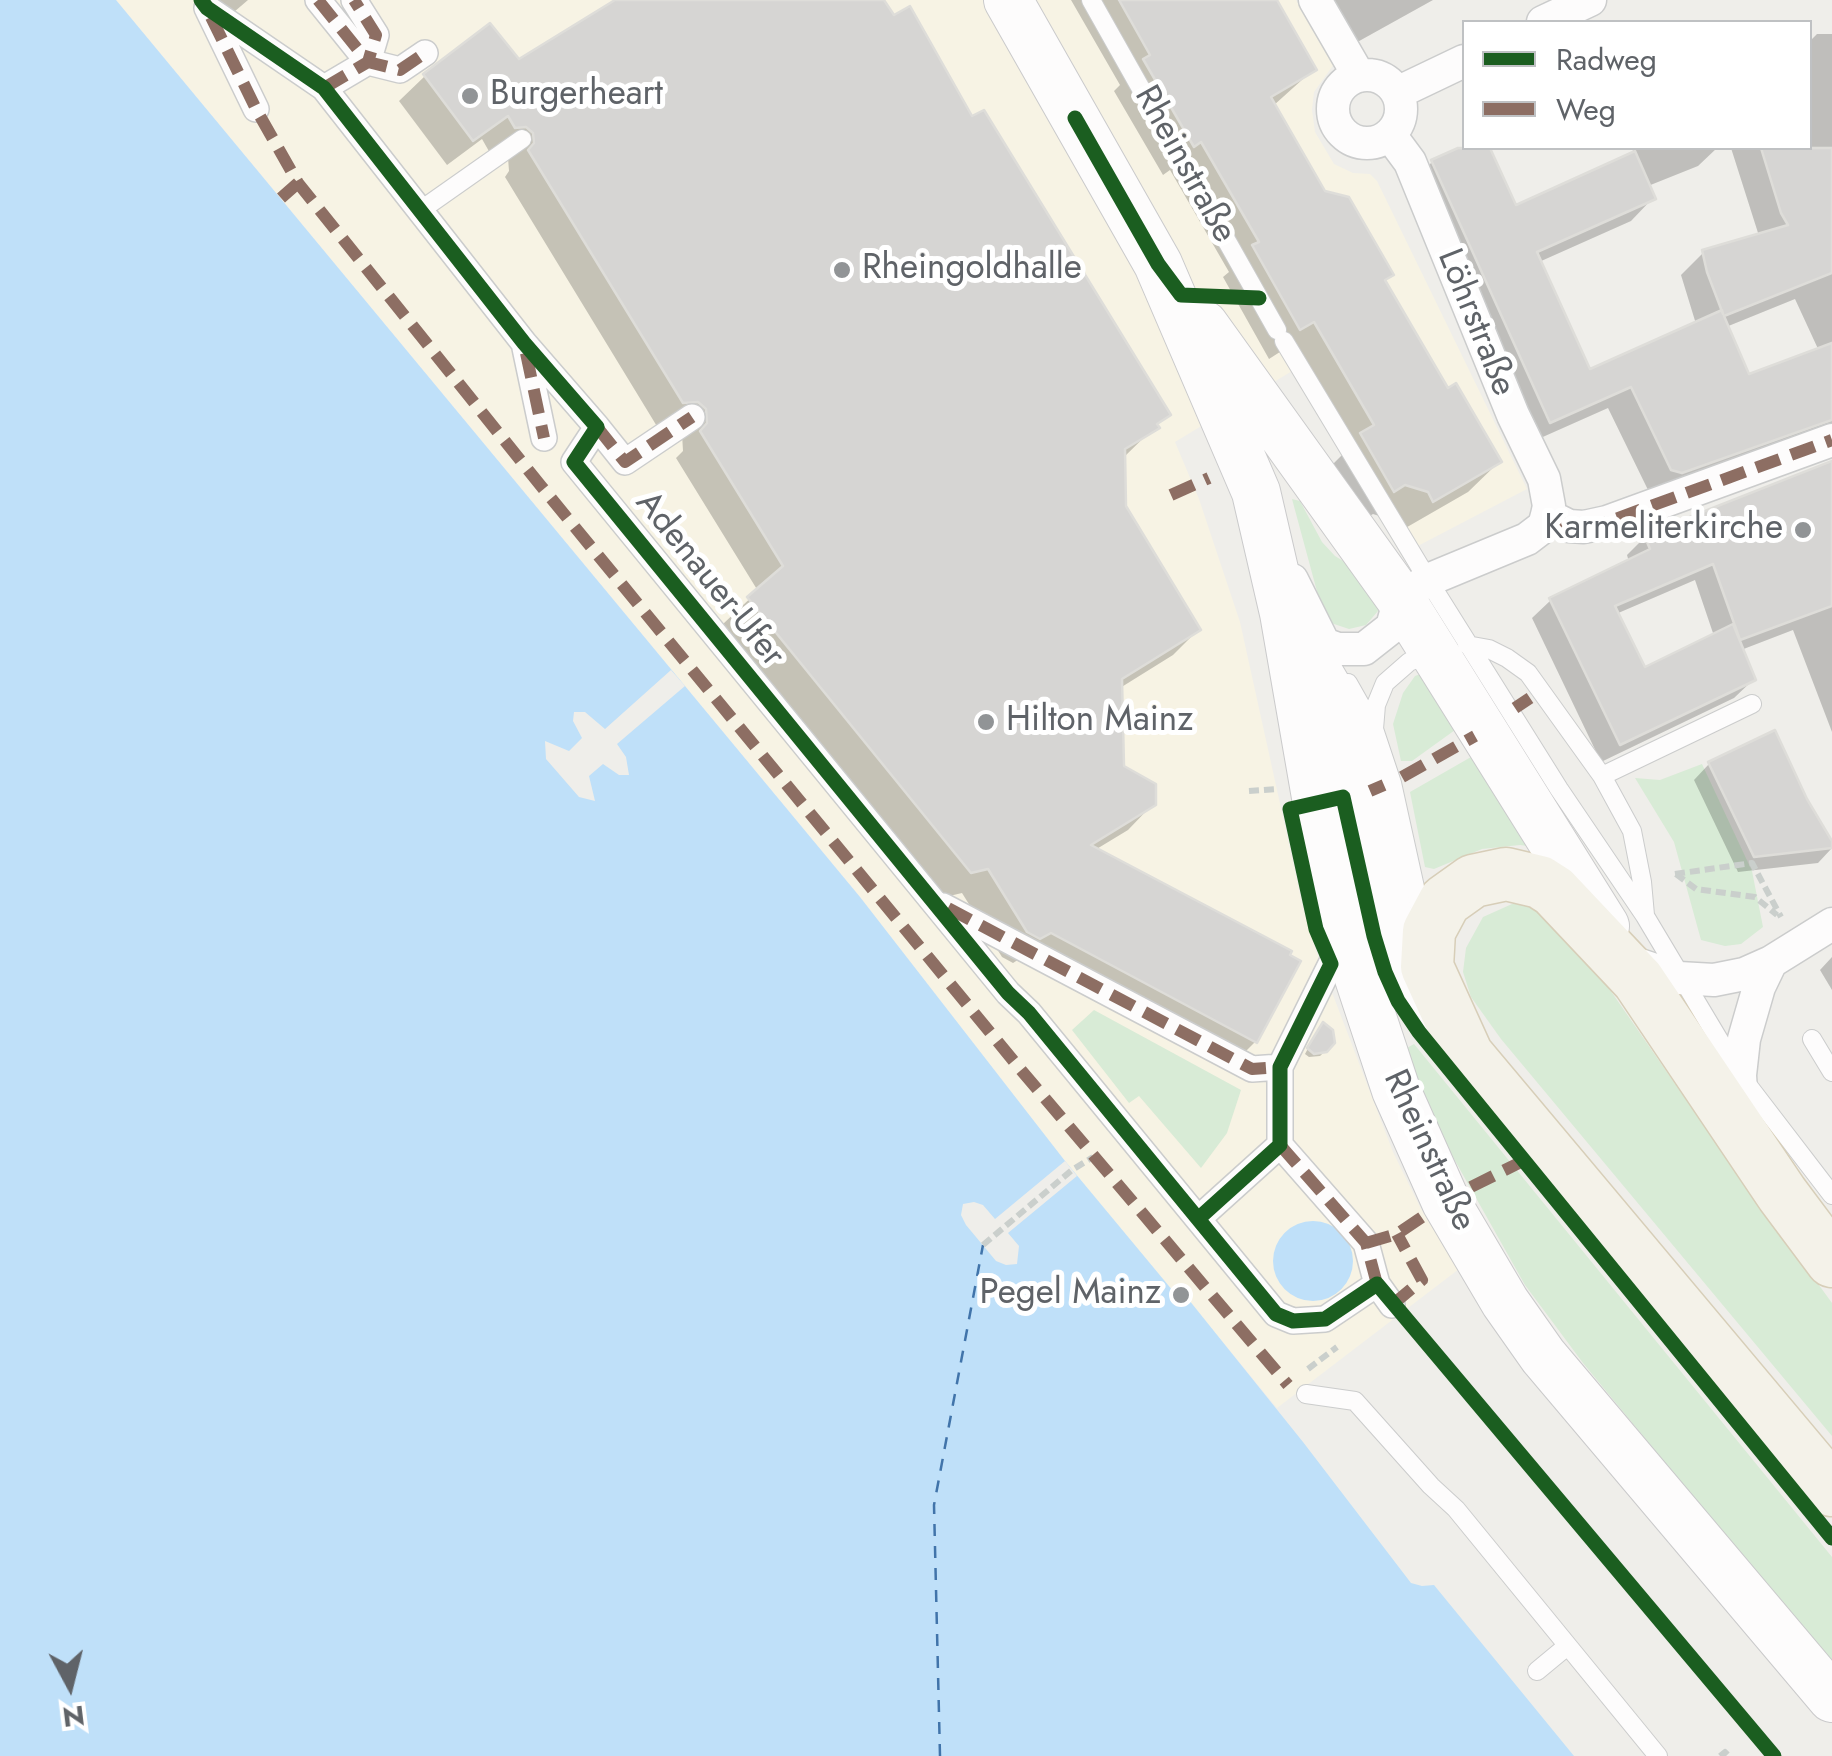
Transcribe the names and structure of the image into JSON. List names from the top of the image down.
{
  "streets": {
    "main road": ["Rheinstraße"],
    "street": ["Löhrstraße", "Adenauer-Ufer"]
  },
  "places": [
    "Burgerheart",
    "Rheingoldhalle",
    "Karmeliterkirche",
    "Hilton Mainz",
    "Pegel Mainz"
  ],
  "legend": ["Radweg", "Weg"],
  "north": "bottom"
}
